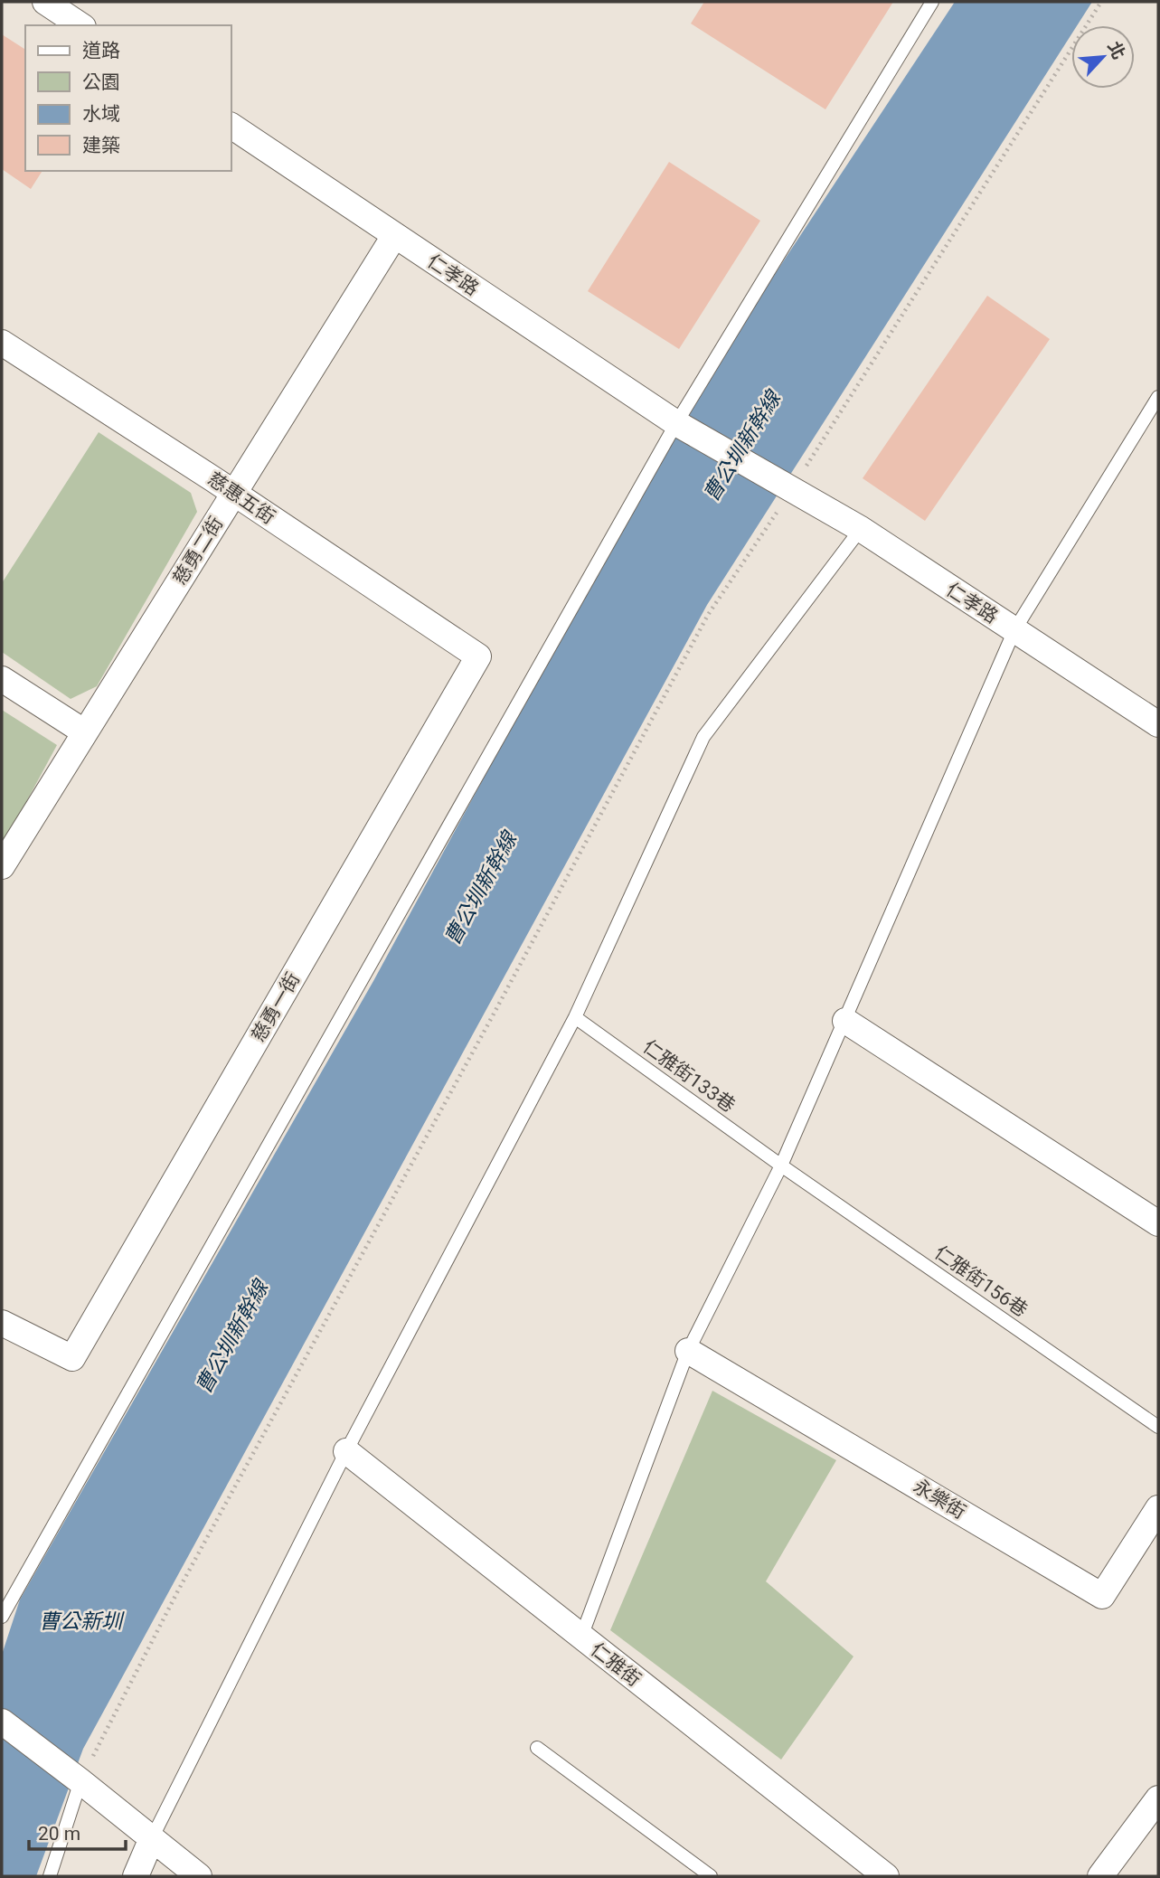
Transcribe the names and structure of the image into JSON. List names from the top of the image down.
{
  "streets": {
    "street": [
      "仁孝路",
      "慈惠五街",
      "慈勇二街",
      "慈勇一街",
      "永樂街",
      "仁雅街"
    ],
    "lane": ["仁雅街133巷", "仁雅街156巷"]
  },
  "crossings": [
    ["仁孝路", "慈勇二街"],
    ["慈惠五街", "慈勇二街"],
    ["慈惠五街", "慈勇一街"],
    ["仁雅街133巷", "仁雅街156巷"]
  ],
  "water": ["曹公圳新幹線", "曹公新圳"],
  "legend": [
    "道路",
    "公園",
    "水域",
    "建築"
  ],
  "scale_bar": "20 m",
  "north": "top right"
}
